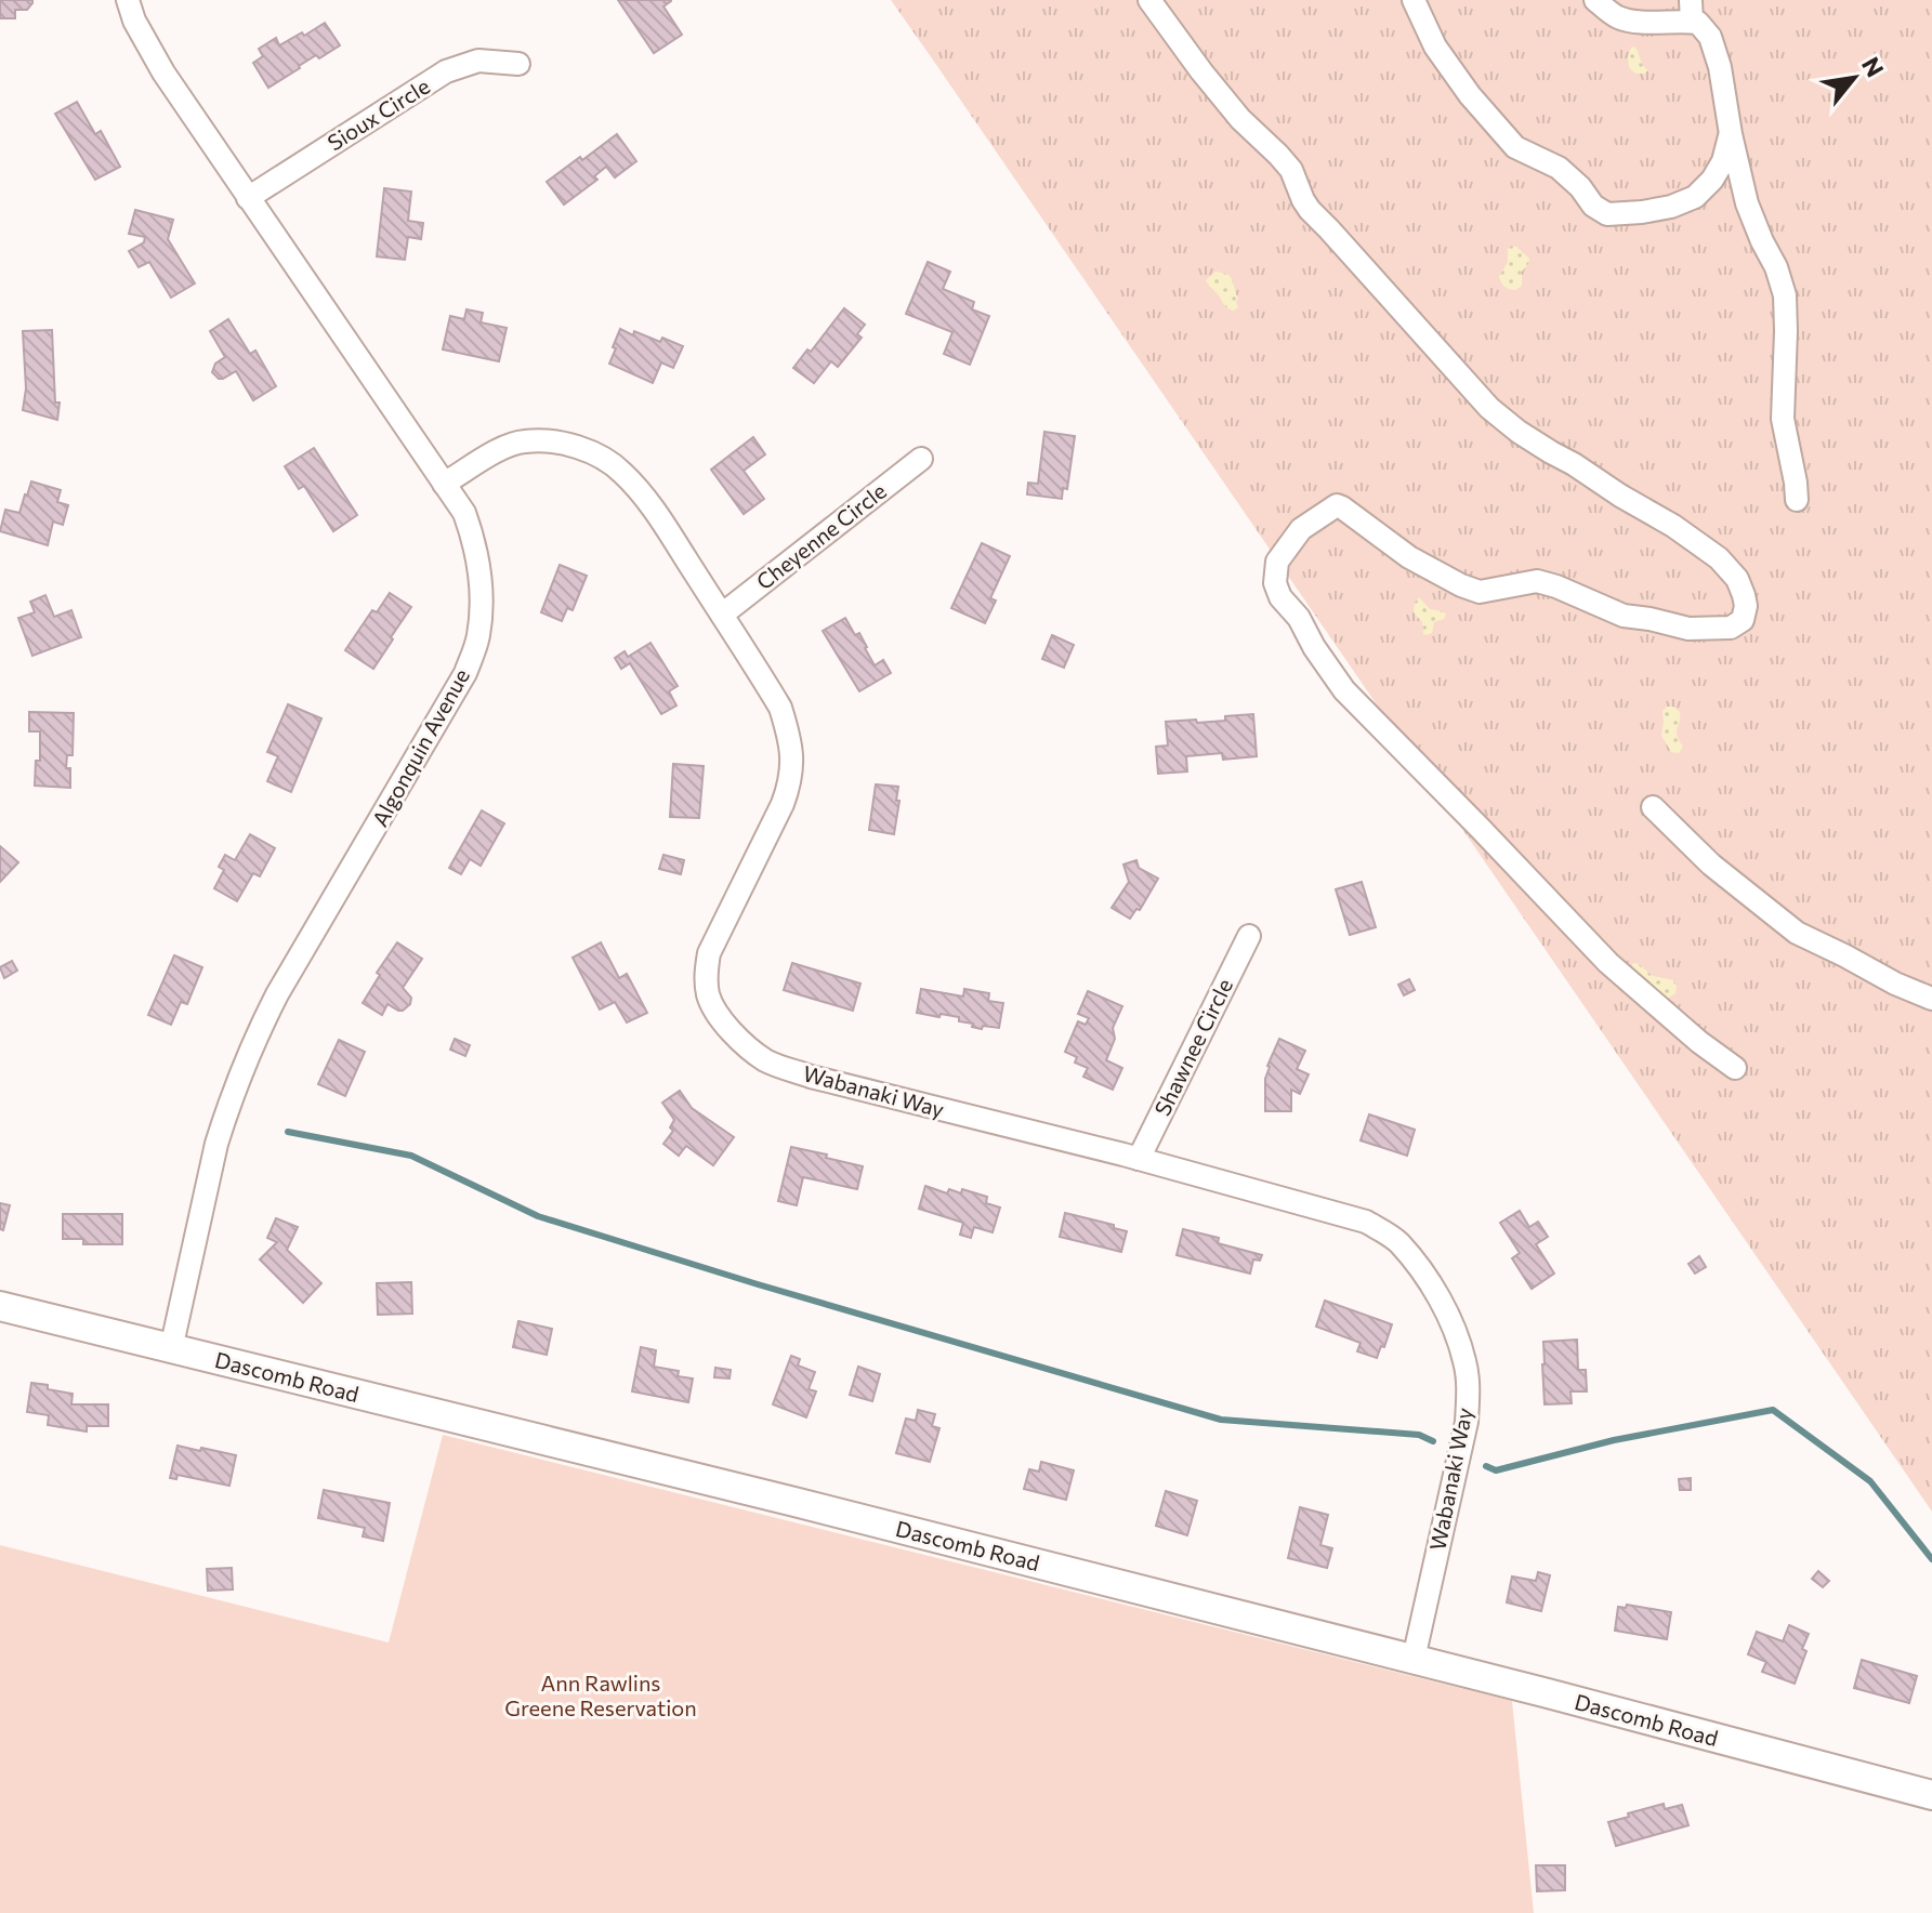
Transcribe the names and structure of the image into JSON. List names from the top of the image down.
{
  "streets": {
    "main road": ["Dascomb Road"],
    "street": [
      "Sioux Circle",
      "Cheyenne Circle",
      "Algonquin Avenue",
      "Shawnee Circle",
      "Wabanaki Way"
    ]
  },
  "crossings": [
    ["Sioux Circle", "Algonquin Avenue"],
    ["Cheyenne Circle", "Wabanaki Way"],
    ["Algonquin Avenue", "Wabanaki Way"],
    ["Algonquin Avenue", "Dascomb Road"],
    ["Shawnee Circle", "Wabanaki Way"],
    ["Wabanaki Way", "Dascomb Road"]
  ],
  "parks": ["Ann Rawlins Greene Reservation"],
  "north": "top right"
}
